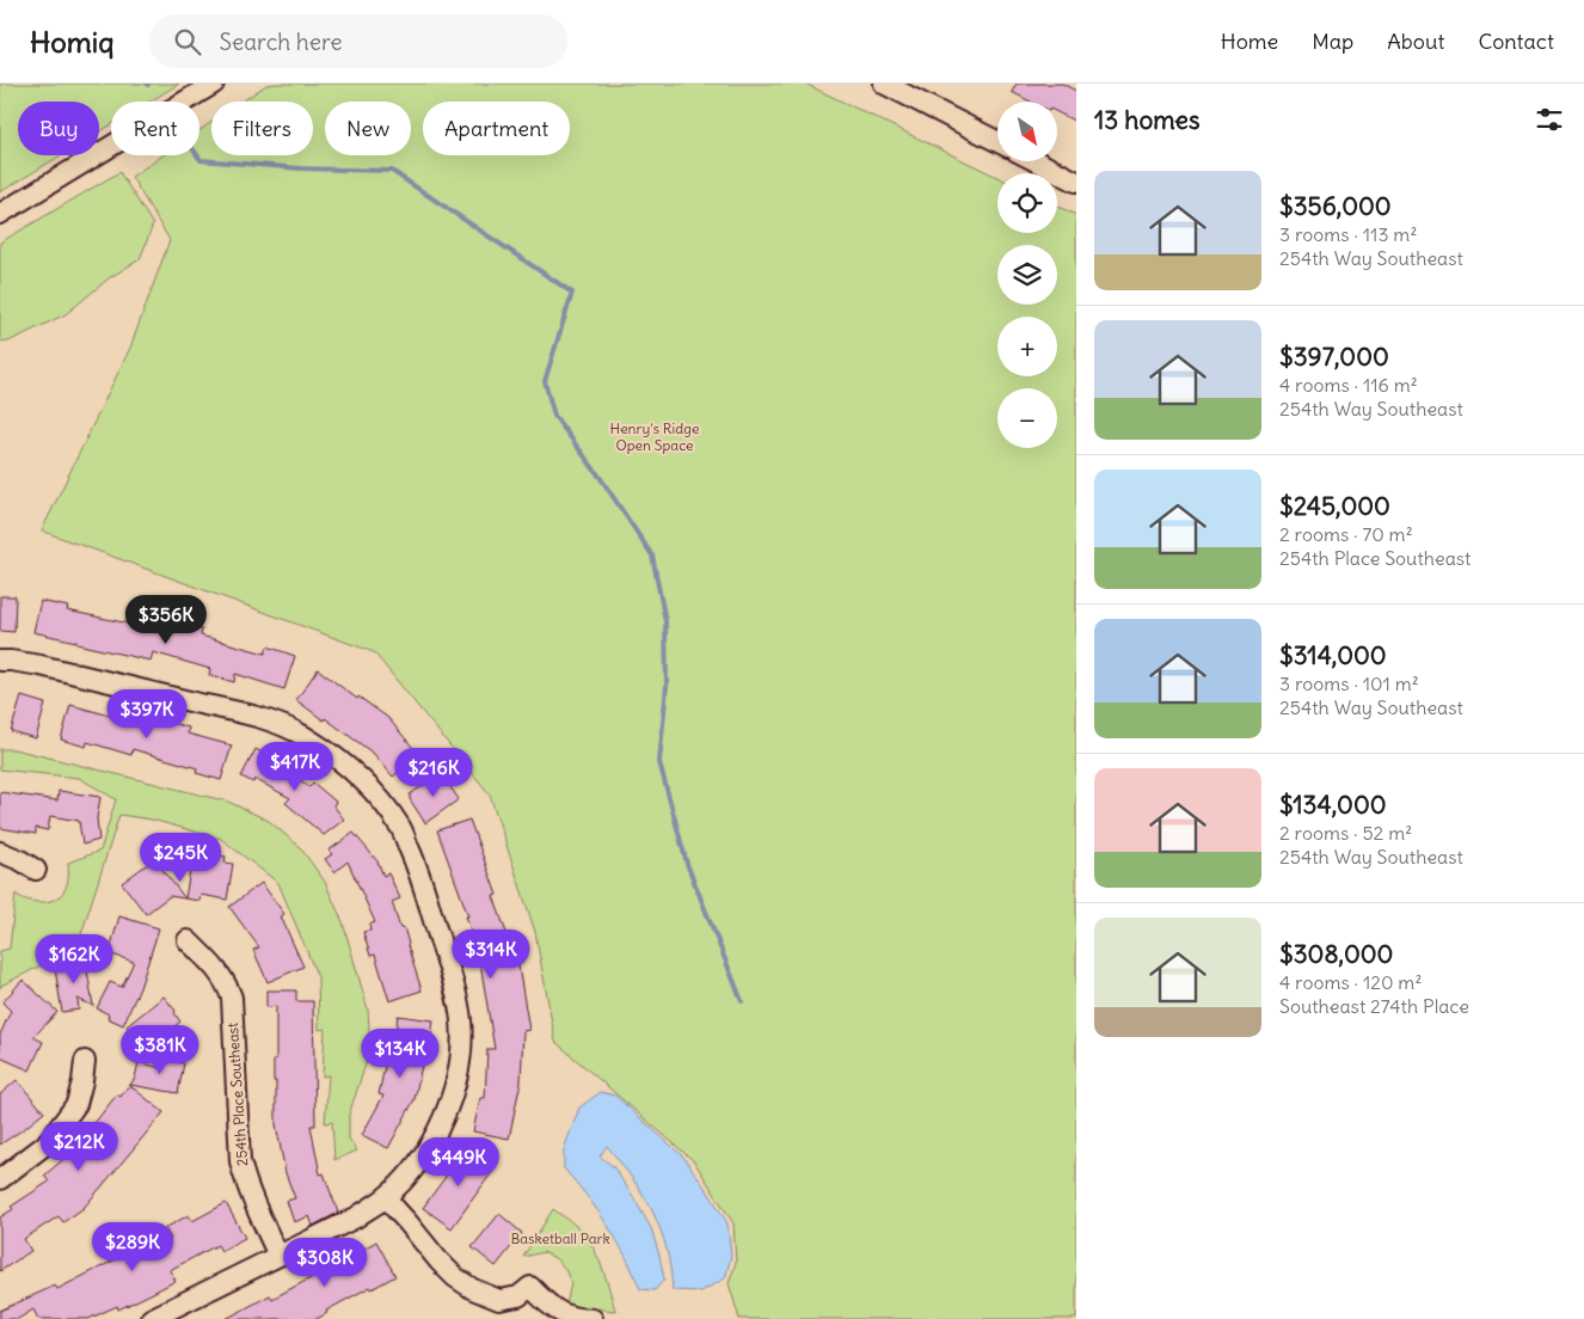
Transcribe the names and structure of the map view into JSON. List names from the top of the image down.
{
  "streets": {
    "street": ["254th Place Southeast"]
  },
  "parks": ["Henry's Ridge Open Space", "Basketball Park"],
  "north": "bottom right",
  "page": {
    "header": "Homiq",
    "search": "Search here",
    "nav": [
      "Home",
      "Map",
      "About",
      "Contact"
    ],
    "heading": "13 homes",
    "map_buttons": ["+", "−"],
    "chip": [
      "Buy",
      "Rent",
      "Filters",
      "New",
      "Apartment"
    ],
    "list": [
      {
        "name": "$356,000",
        "note": "3 rooms · 113 m² · 254th Way Southeast"
      },
      {
        "name": "$397,000",
        "note": "4 rooms · 116 m² · 254th Way Southeast"
      },
      {
        "name": "$245,000",
        "note": "2 rooms · 70 m² · 254th Place Southeast"
      },
      {
        "name": "$314,000",
        "note": "3 rooms · 101 m² · 254th Way Southeast"
      },
      {
        "name": "$134,000",
        "note": "2 rooms · 52 m² · 254th Way Southeast"
      },
      {
        "name": "$308,000",
        "note": "4 rooms · 120 m² · Southeast 274th Place"
      }
    ],
    "price": [
      "$356K",
      "$397K",
      "$417K",
      "$216K",
      "$245K",
      "$314K",
      "$162K",
      "$381K",
      "$134K",
      "$212K",
      "$449K",
      "$289K",
      "$308K"
    ]
  }
}
